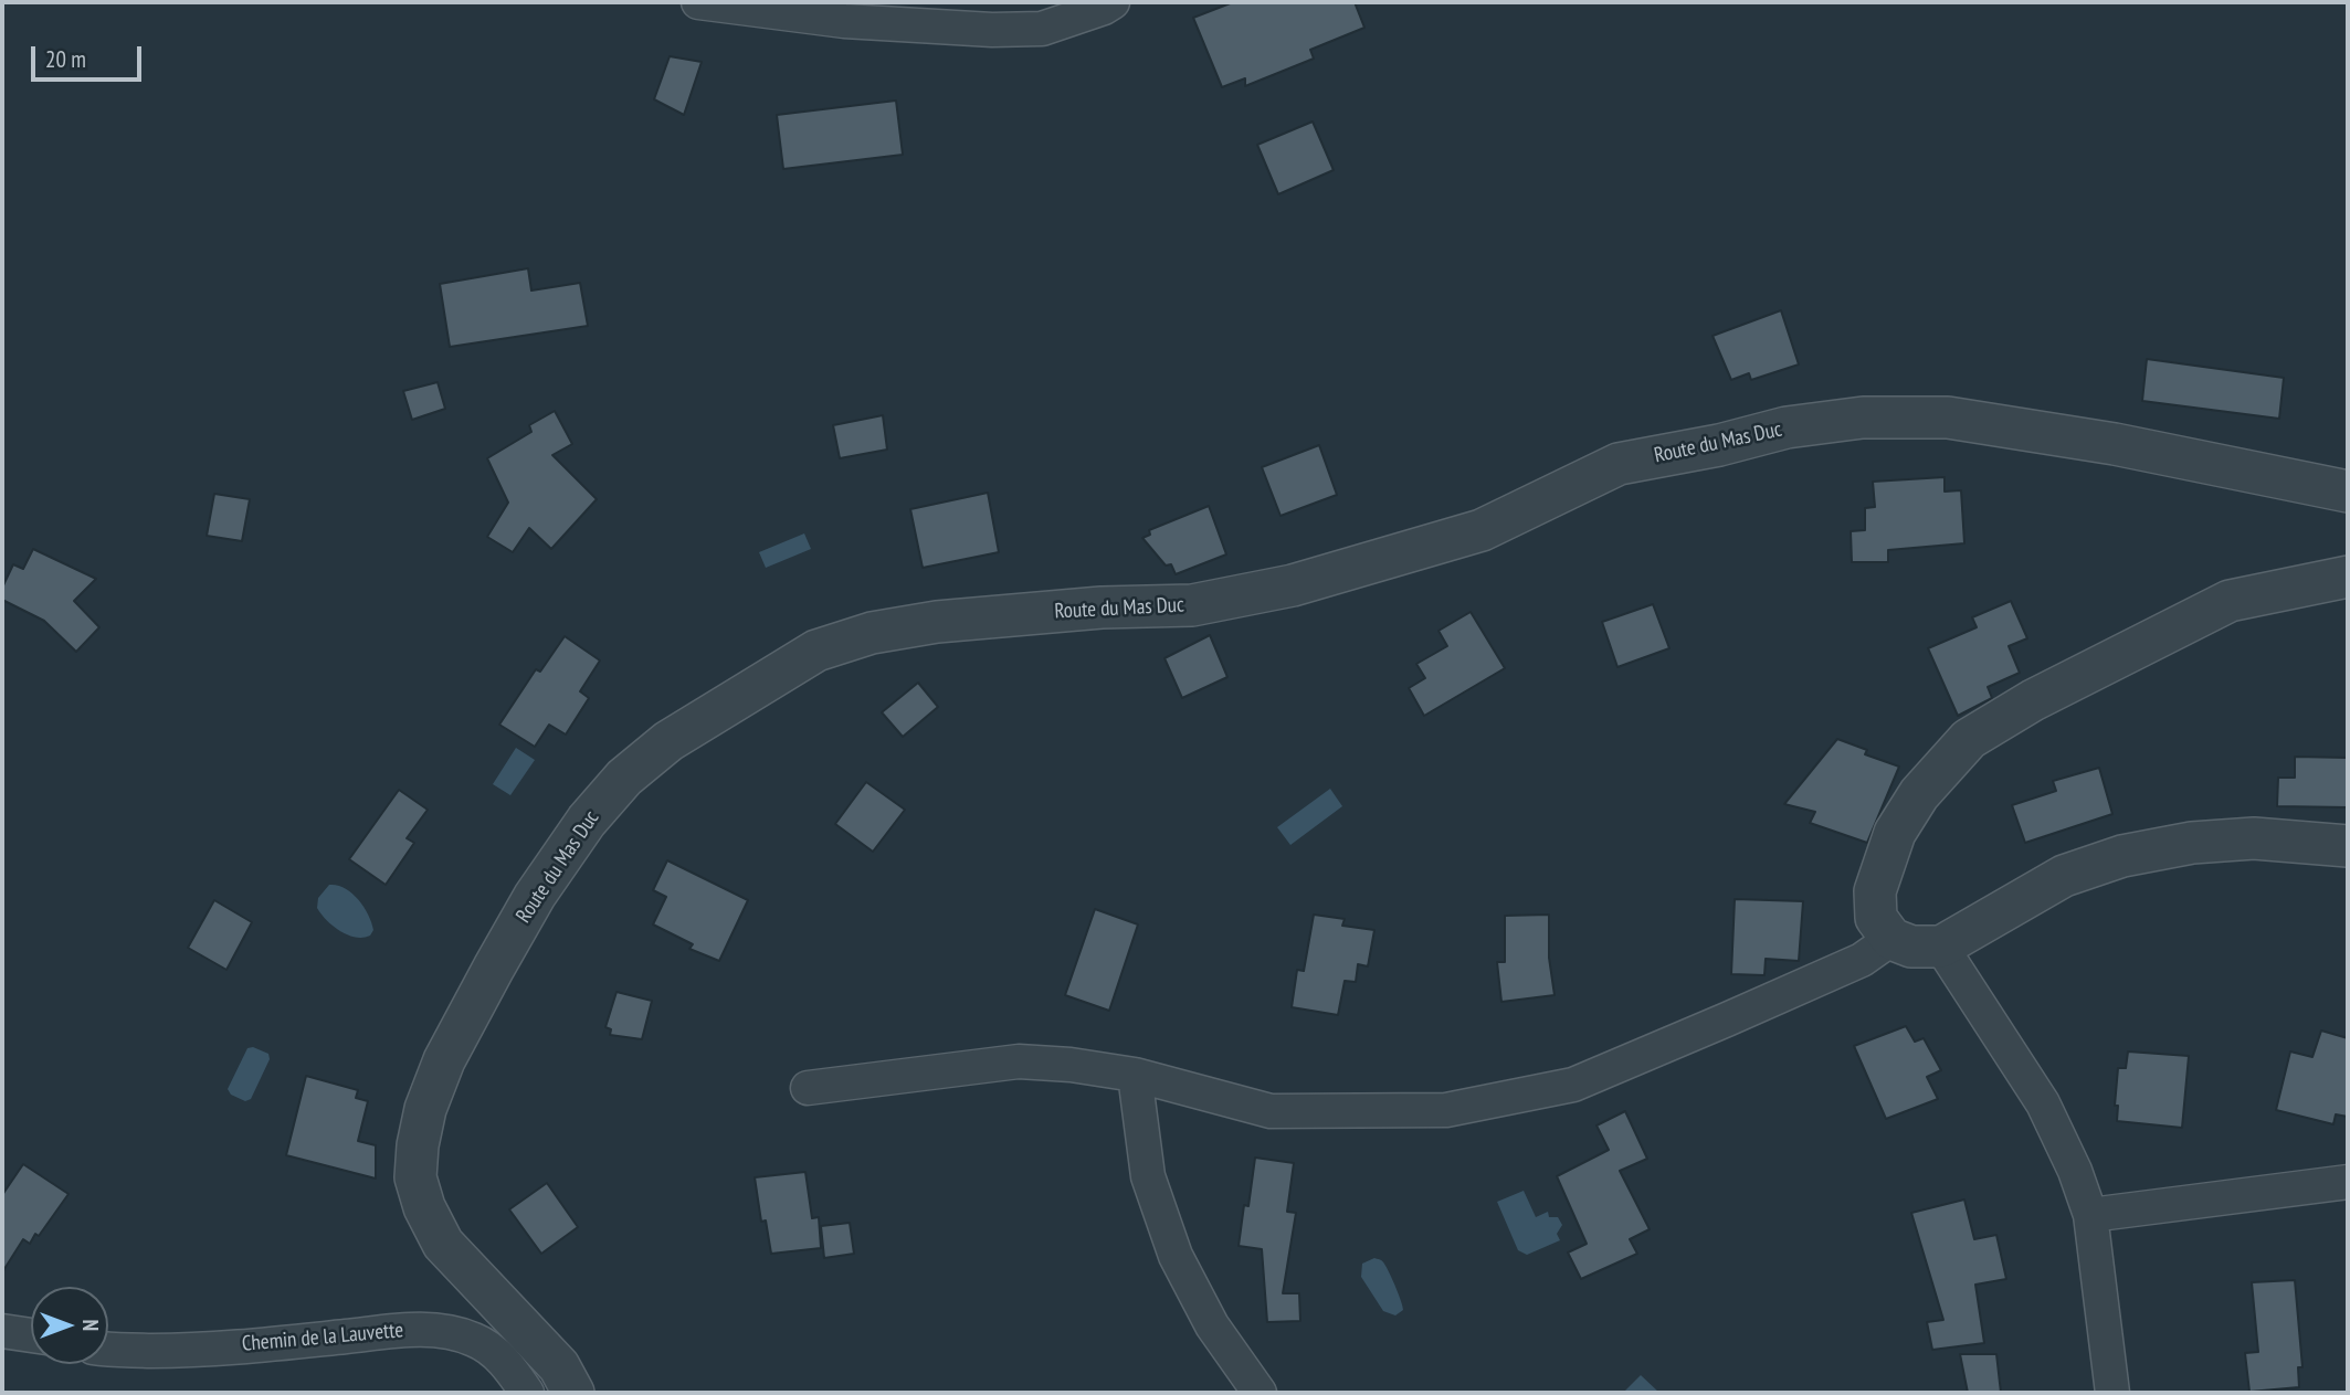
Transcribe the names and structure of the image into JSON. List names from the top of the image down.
{
  "streets": {
    "street": ["Route du Mas Duc", "Chemin de la Lauvette"]
  },
  "scale_bar": "20 m",
  "north": "right"
}
